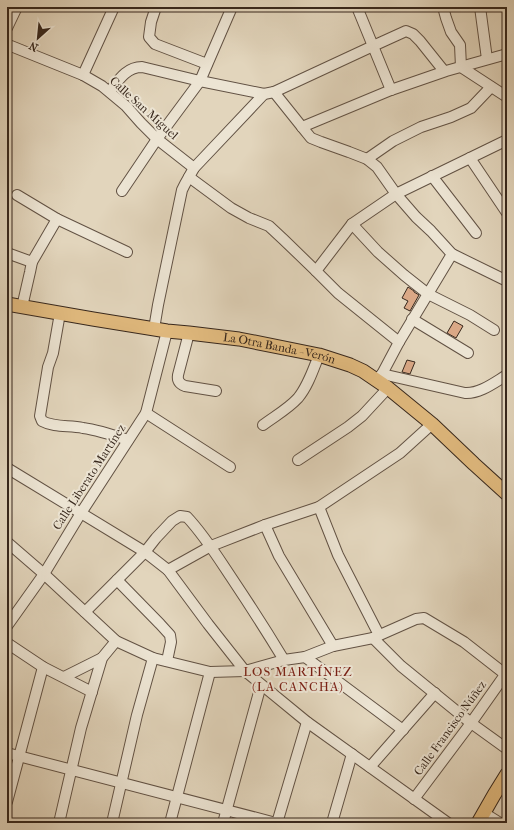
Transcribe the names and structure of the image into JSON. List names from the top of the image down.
{
  "streets": {
    "main road": ["La Otra Banda - Verón"],
    "street": ["Calle San Miguel", "Calle Liberato Martínez", "Calle Francisco Núñez"]
  },
  "crossings": [
    ["Calle San Miguel", "Calle Liberato Martínez"],
    ["La Otra Banda - Verón", "Calle Liberato Martínez"]
  ],
  "districts": ["LOS MARTÍNEZ (LA CANCHA)"],
  "north": "bottom left"
}
